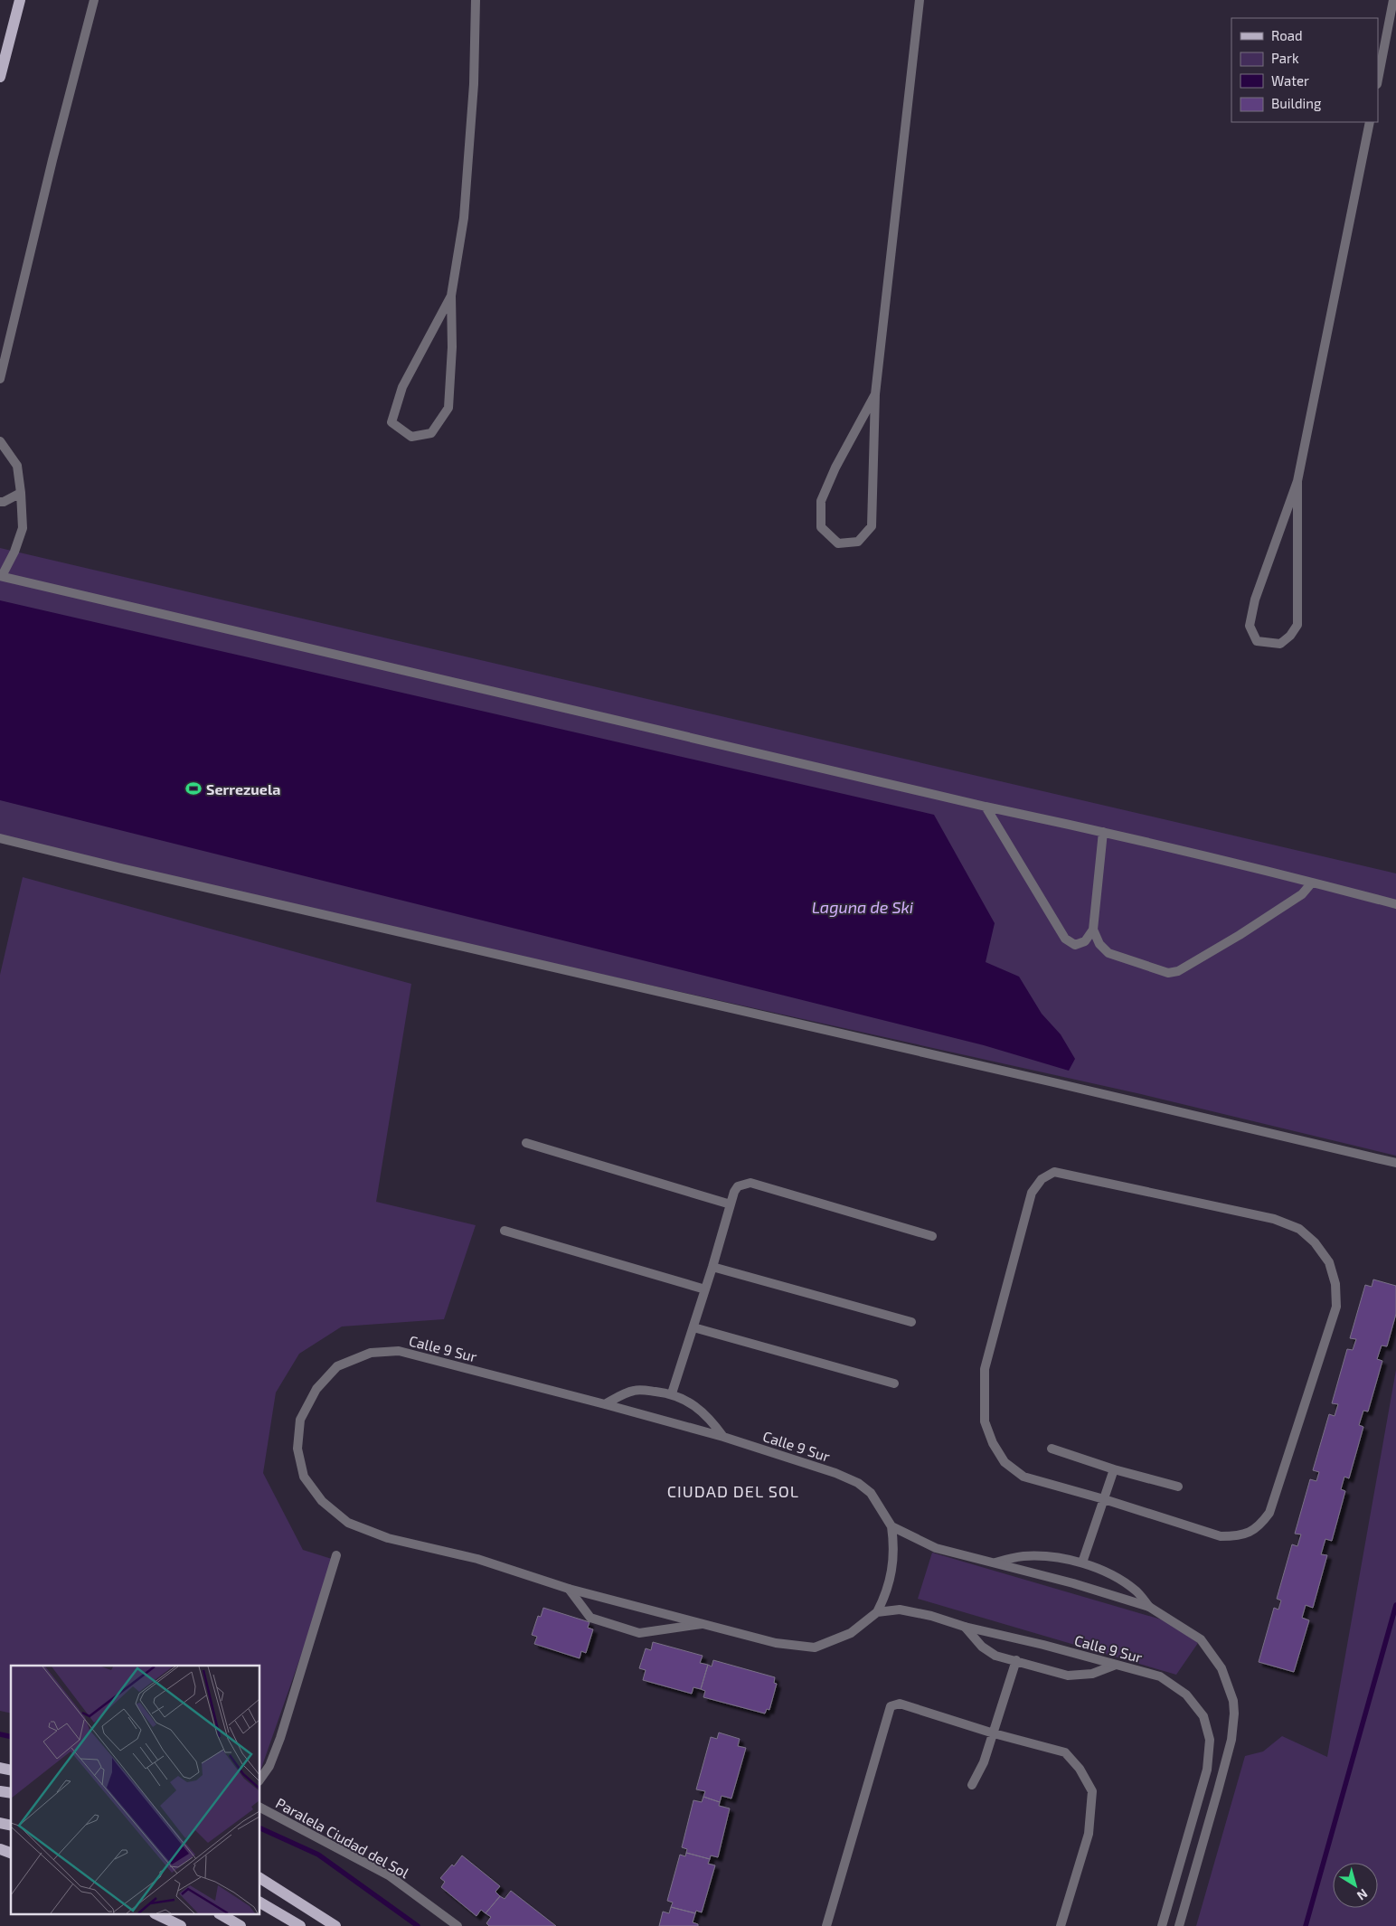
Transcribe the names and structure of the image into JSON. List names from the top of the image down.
{
  "streets": {
    "street": ["Calle 9 Sur", "Paralela Ciudad del Sol"]
  },
  "districts": ["CIUDAD DEL SOL"],
  "water": ["Laguna de Ski"],
  "places": {
    "sports": ["Serrezuela"]
  },
  "legend": [
    "Road",
    "Park",
    "Water",
    "Building"
  ],
  "north": "bottom right"
}
